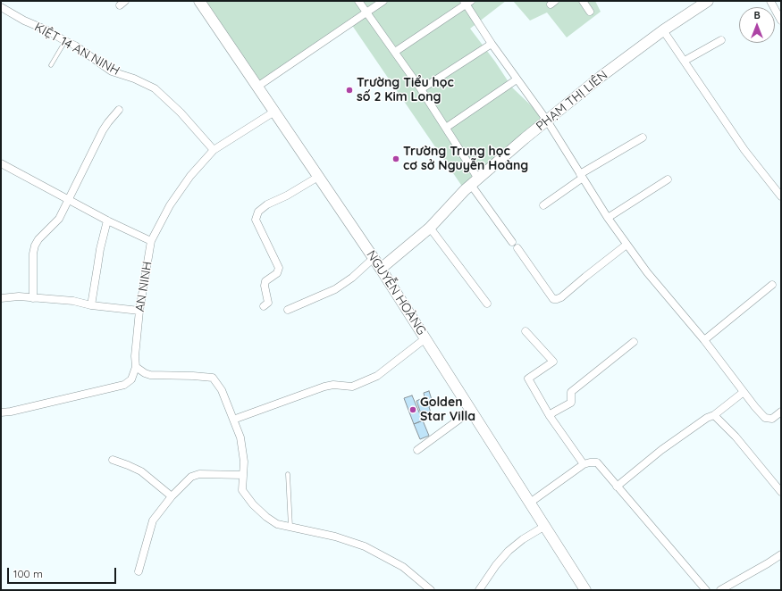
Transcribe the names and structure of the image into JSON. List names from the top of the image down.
{
  "streets": {
    "street": [
      "KIỆT 14 AN NINH",
      "PHẠM THỊ LIÊN",
      "AN NINH",
      "NGUYỄN HOÀNG"
    ]
  },
  "crossings": [
    ["KIỆT 14 AN NINH", "AN NINH"],
    ["PHẠM THỊ LIÊN", "NGUYỄN HOÀNG"],
    ["AN NINH", "NGUYỄN HOÀNG"]
  ],
  "places": ["Trường Tiểu học số 2 Kim Long", "Trường Trung học cơ sở Nguyễn Hoàng", "Golden Star Villa"],
  "scale_bar": "100 m",
  "north": "top"
}
